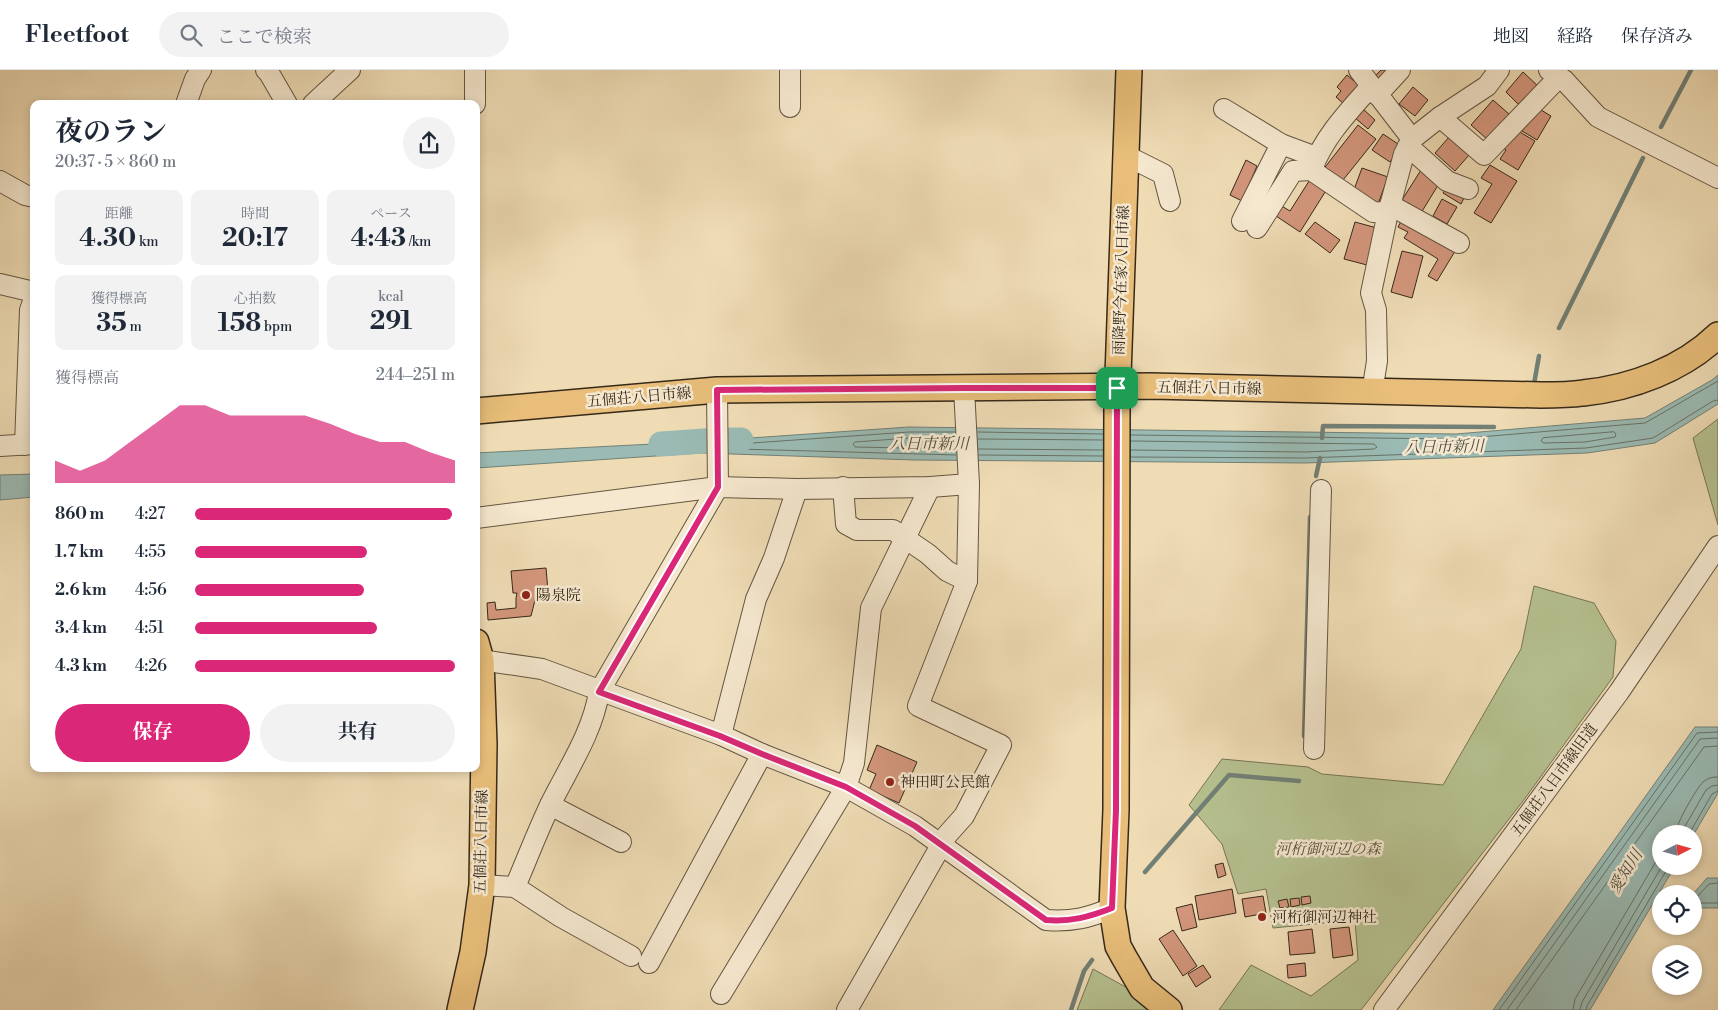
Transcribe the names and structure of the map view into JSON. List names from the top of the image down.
{
  "streets": {
    "main road": ["雨降野今在家八日市線", "五個荘八日市線"],
    "street": ["五個荘八日市線旧道"]
  },
  "crossings": [
    ["雨降野今在家八日市線", "五個荘八日市線"]
  ],
  "water": ["八日市新川", "愛知川"],
  "parks": ["河桁御河辺の森"],
  "places": ["陽泉院", "神田町公民館", "河桁御河辺神社"],
  "north": "right",
  "page": {
    "header": "Fleetfoot",
    "search": "ここで検索",
    "nav": ["地図", "経路", "保存済み"],
    "heading": ["夜のラン", "20:37 · 5 × 860 m"],
    "stats": [
      ["距離", "4.30 km"],
      ["時間", "20:17"],
      ["ペース", "4:43 /km"],
      ["獲得標高", "35 m"],
      ["心拍数", "158 bpm"],
      ["kcal", "291"]
    ],
    "chart": ["獲得標高", "244–251 m"],
    "list": [
      {
        "name": "860 m",
        "note": "4:27"
      },
      {
        "name": "1.7 km",
        "note": "4:55"
      },
      {
        "name": "2.6 km",
        "note": "4:56"
      },
      {
        "name": "3.4 km",
        "note": "4:51"
      },
      {
        "name": "4.3 km",
        "note": "4:26"
      }
    ],
    "buttons": ["保存", "共有"]
  }
}
